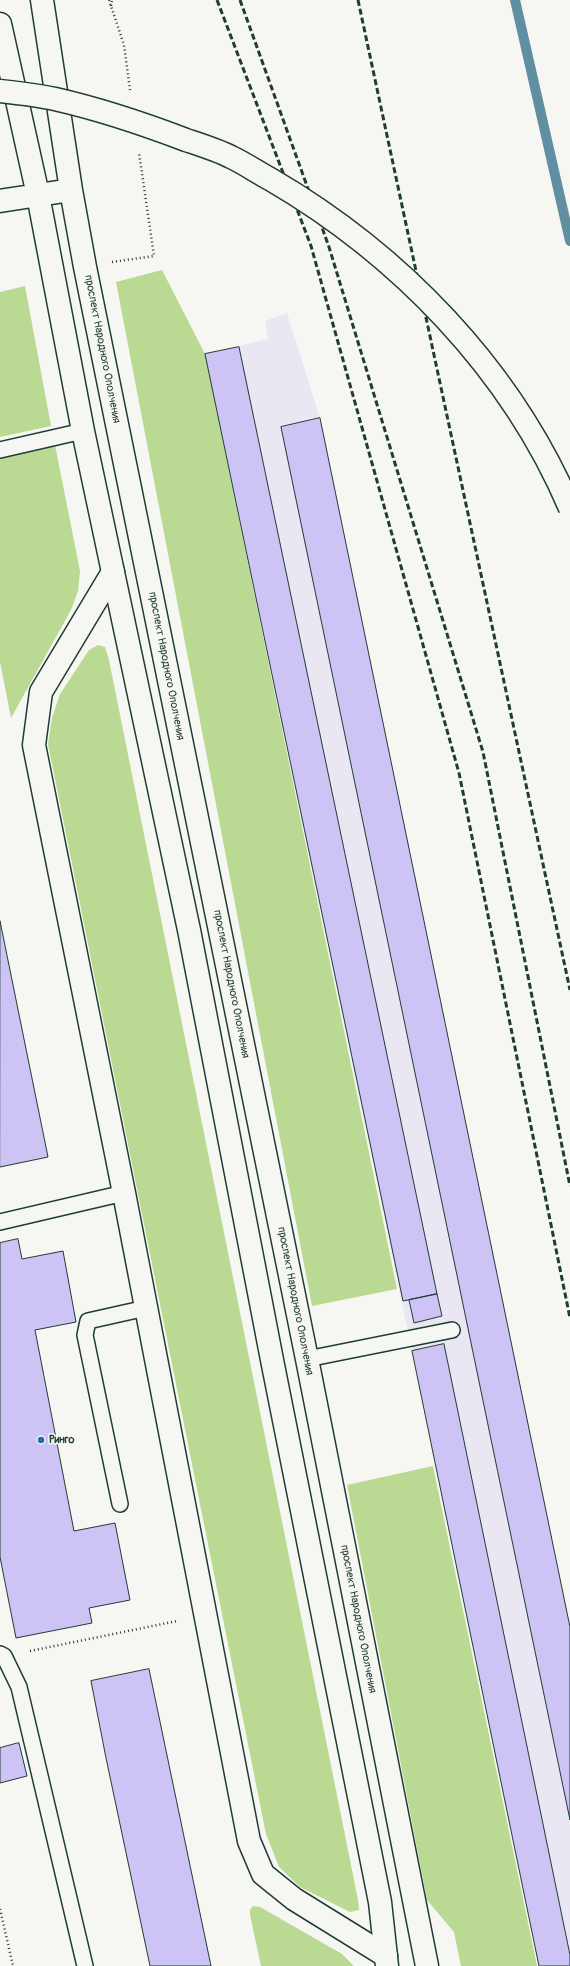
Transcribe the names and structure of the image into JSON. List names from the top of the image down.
{
  "streets": {
    "main road": ["проспект Народного Ополчения"]
  },
  "places": ["Ринго"]
}
